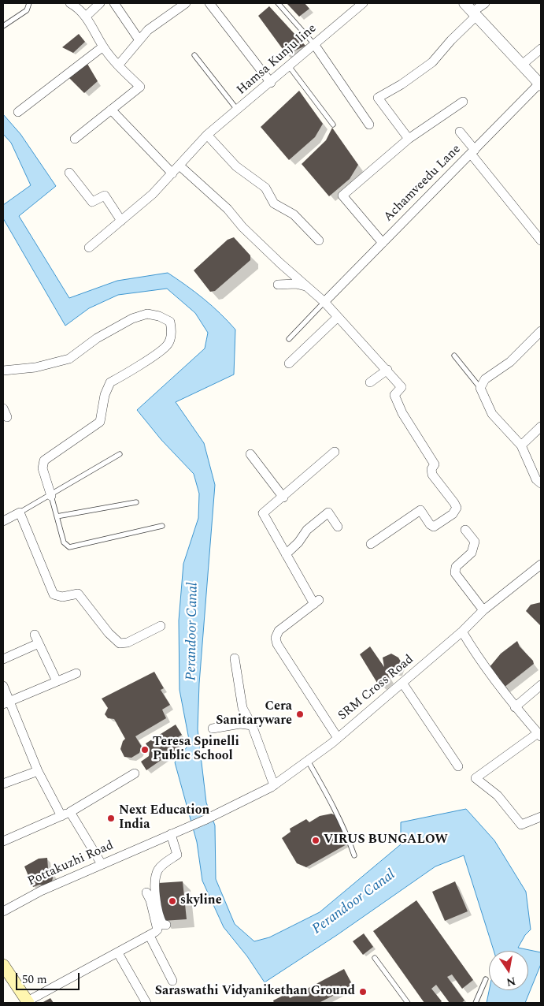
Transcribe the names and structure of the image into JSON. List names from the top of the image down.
{
  "streets": {
    "street": [
      "Hamsa Kunju line",
      "Achamveedu Lane",
      "SRM Cross Road",
      "Pottakuzhi Road"
    ]
  },
  "crossings": [
    ["SRM Cross Road", "Pottakuzhi Road"]
  ],
  "water": ["Perandoor Canal"],
  "places": [
    "Cera Sanitaryware",
    "Teresa Spinelli Public School",
    "Next Education India",
    "VIRUS BUNGALOW",
    "skyline",
    "Saraswathi Vidyanikethan Ground"
  ],
  "scale_bar": "50 m",
  "north": "bottom"
}
